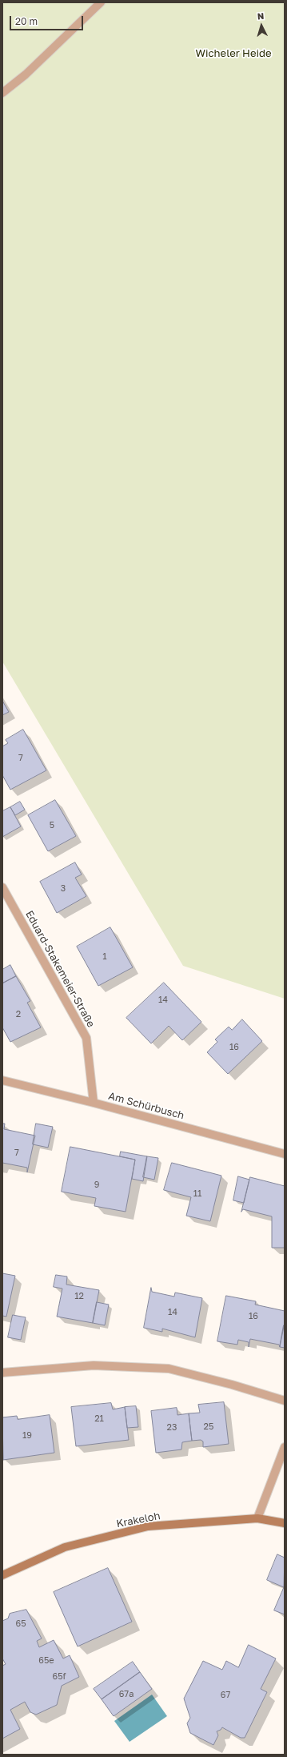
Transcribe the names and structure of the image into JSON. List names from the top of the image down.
{
  "streets": {
    "street": ["Eduard-Stakemeier-Straße", "Am Schürbusch", "Krakeloh"]
  },
  "crossings": [
    ["Eduard-Stakemeier-Straße", "Am Schürbusch"]
  ],
  "parks": ["Wicheler Heide"],
  "house_numbers": [
    "7",
    "5",
    "3",
    "1",
    "14",
    "2",
    "16",
    "7",
    "9",
    "11",
    "12",
    "14",
    "16",
    "21",
    "25",
    "23",
    "19",
    "65",
    "65e",
    "65f",
    "67a",
    "67"
  ],
  "scale_bar": "20 m",
  "north": "top"
}
